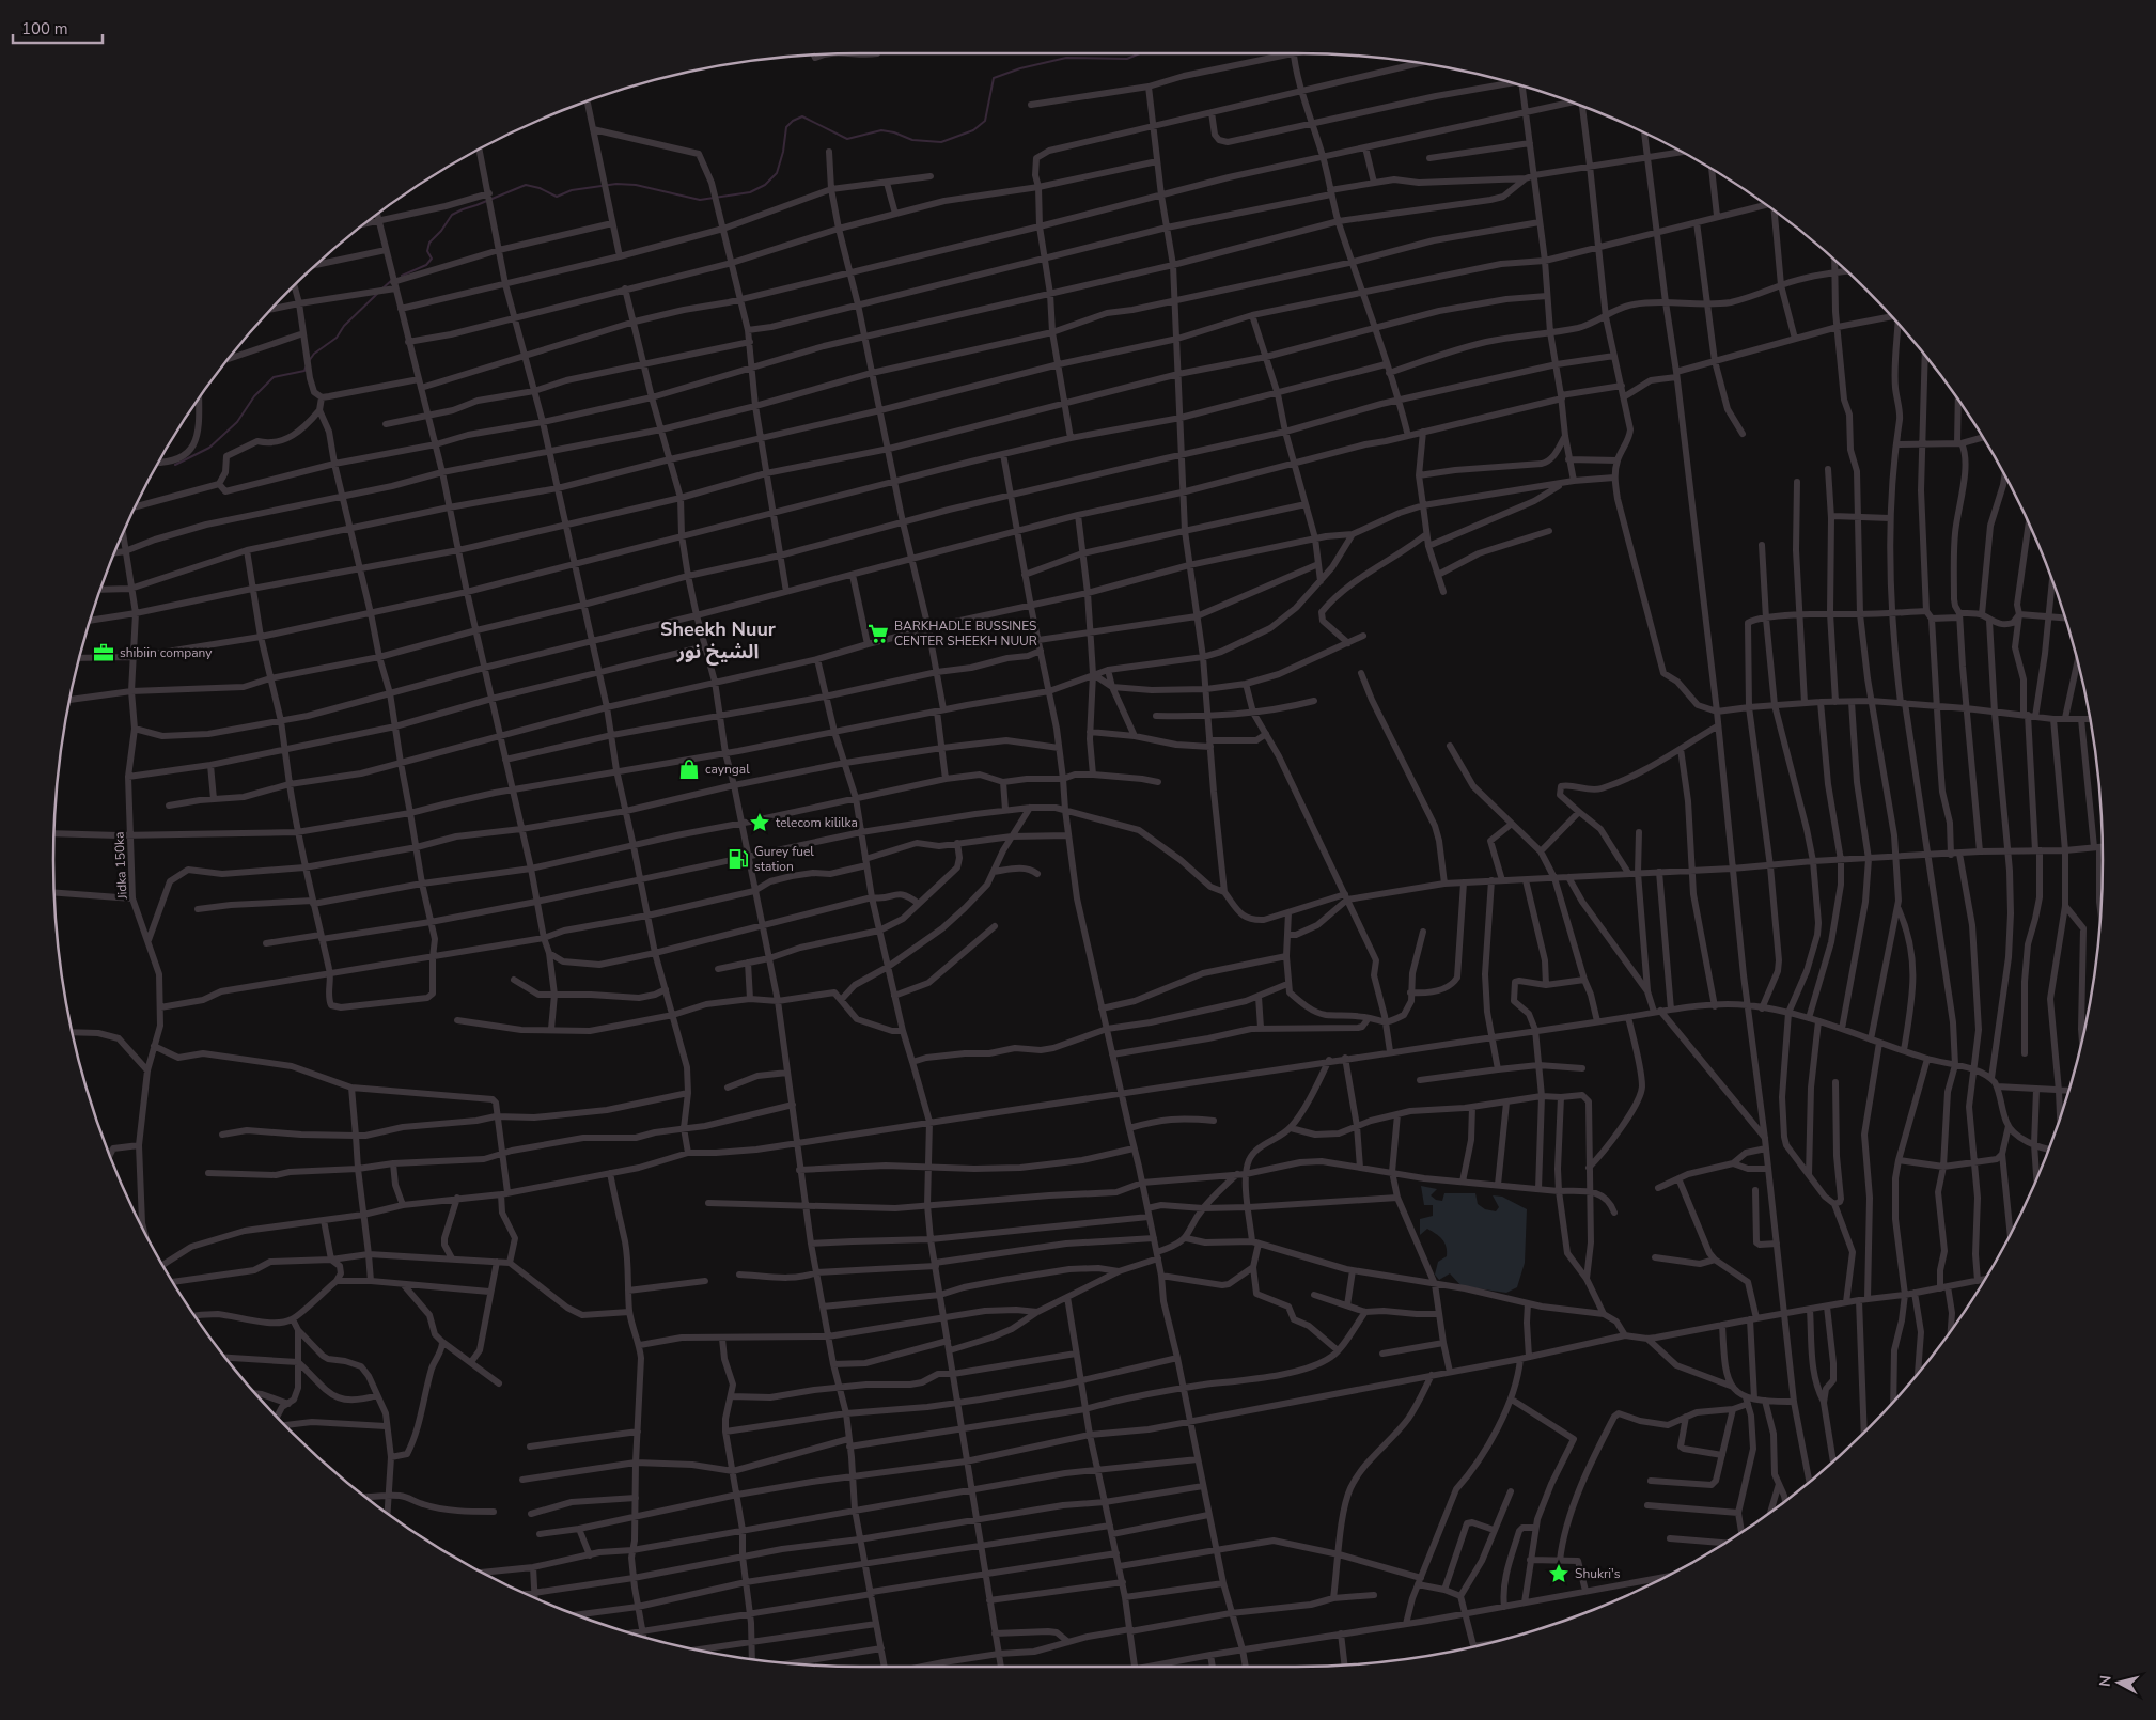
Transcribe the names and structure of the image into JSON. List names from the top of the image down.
{
  "streets": {
    "street": ["Jidka 150ka"]
  },
  "districts": ["Sheekh Nuur الشيخ نور"],
  "places": {
    "supermarket": ["BARKHADLE BUSSINES CENTER SHEEKH NUUR"],
    "office": ["shibiin company"],
    "shop": ["cayngal"],
    "place": ["telecom kililka", "Shukri's"],
    "fuel station": ["Gurey fuel station"]
  },
  "scale_bar": "100 m",
  "north": "left"
}
